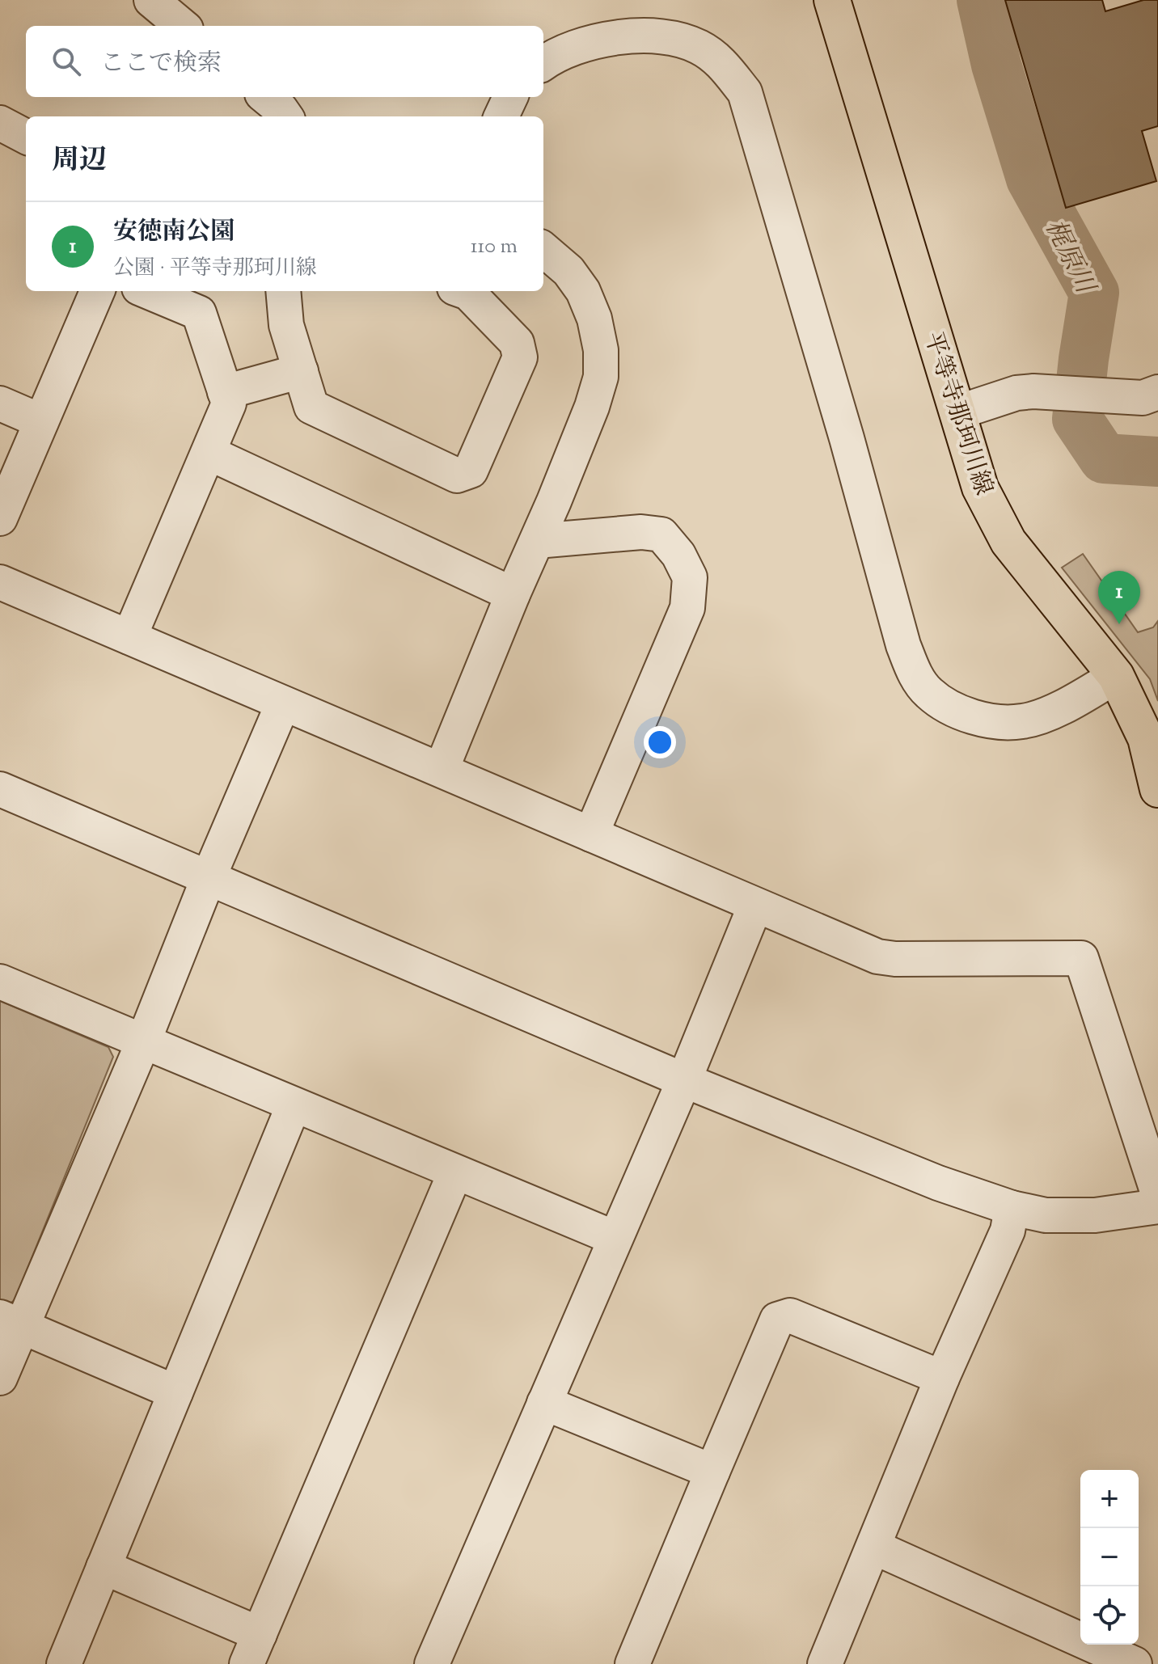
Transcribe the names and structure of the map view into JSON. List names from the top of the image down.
{
  "streets": {
    "main road": ["平等寺那珂川線"]
  },
  "water": ["梶原川"],
  "page": {
    "search": "ここで検索",
    "heading": "周辺",
    "list": [
      {
        "mark": "1",
        "name": "安徳南公園",
        "note": "公園 · 平等寺那珂川線",
        "value": "110 m"
      }
    ],
    "pins": "1",
    "map_buttons": ["+", "−"]
  }
}
